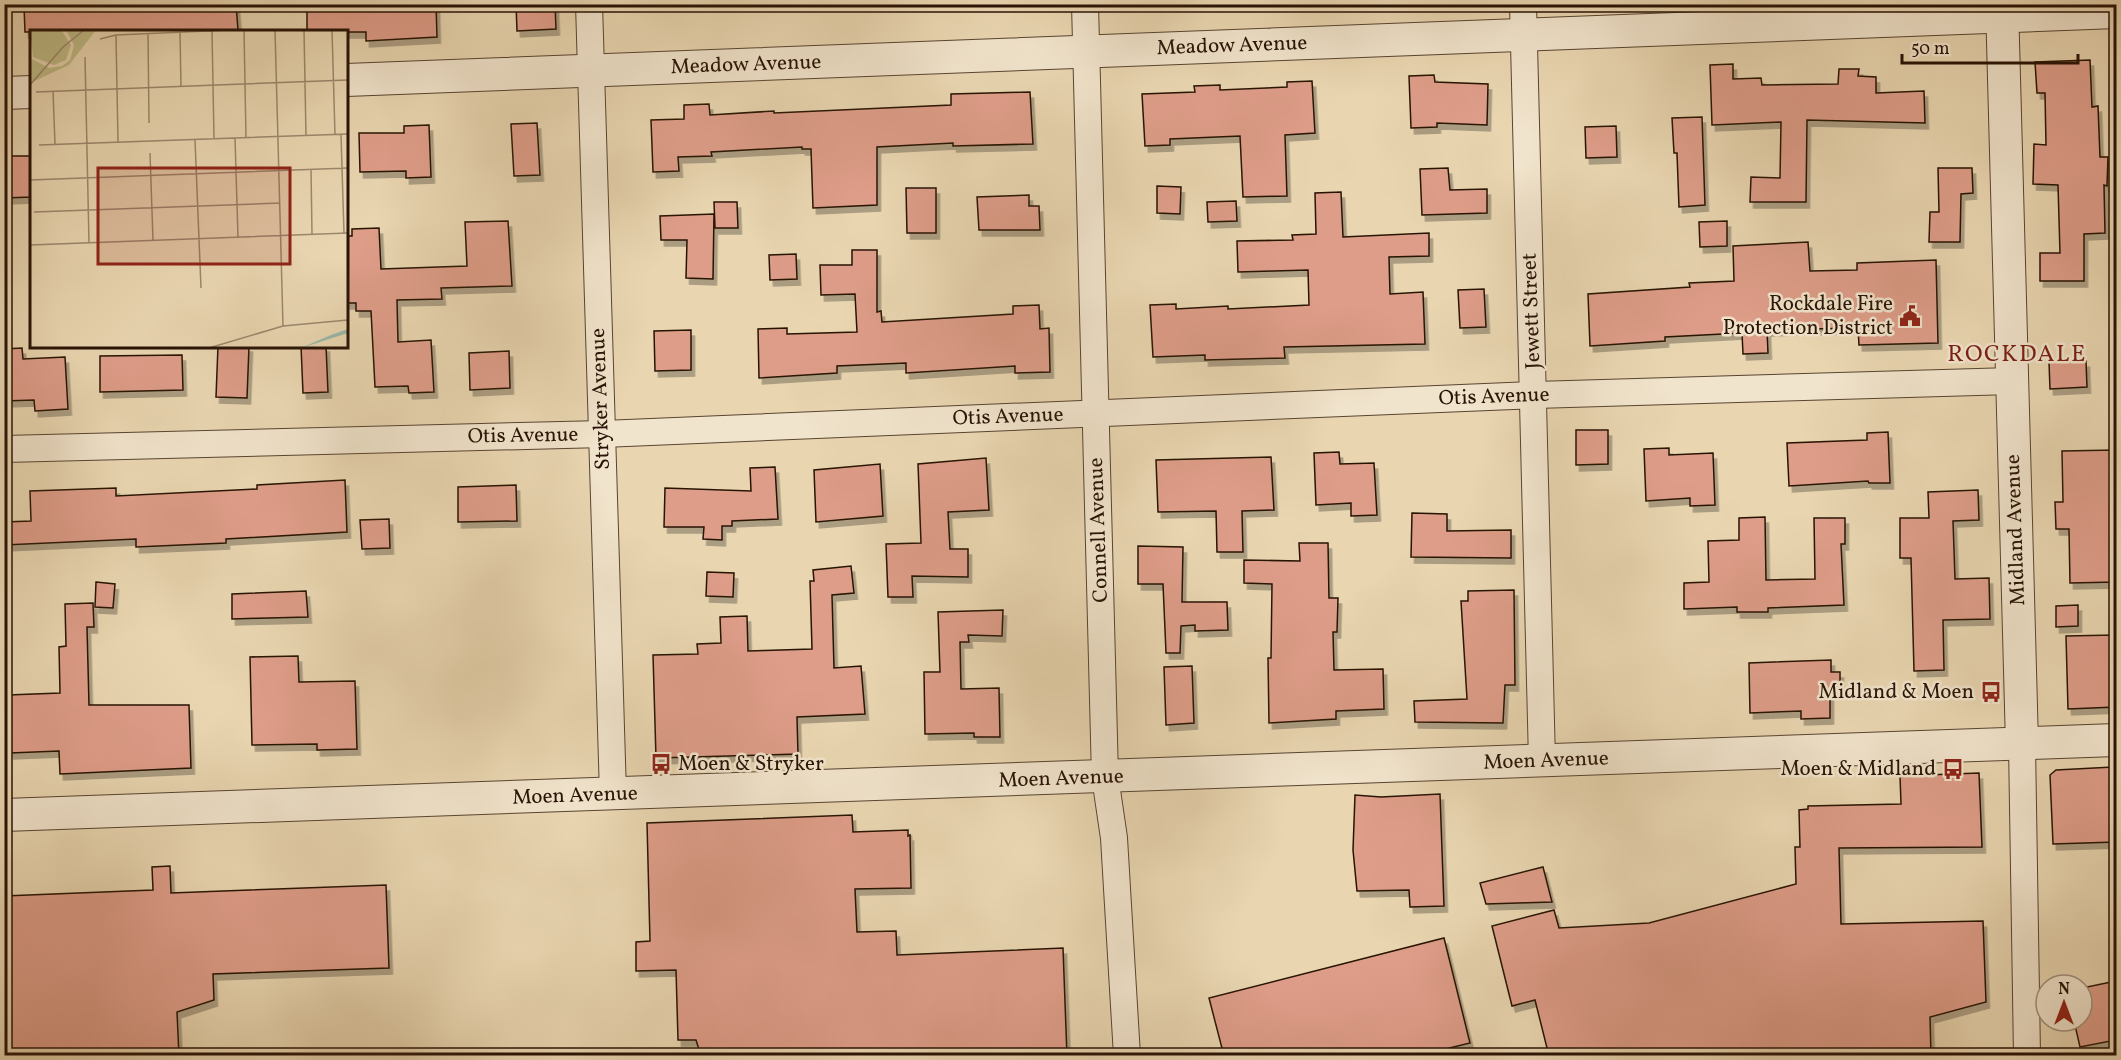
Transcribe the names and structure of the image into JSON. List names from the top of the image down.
{
  "streets": {
    "street": [
      "Meadow Avenue",
      "Jewett Street",
      "Otis Avenue",
      "Stryker Avenue",
      "Connell Avenue",
      "Midland Avenue",
      "Moen Avenue"
    ]
  },
  "crossings": [
    ["Meadow Avenue", "Jewett Street"],
    ["Meadow Avenue", "Stryker Avenue"],
    ["Meadow Avenue", "Connell Avenue"],
    ["Meadow Avenue", "Midland Avenue"],
    ["Jewett Street", "Otis Avenue"],
    ["Jewett Street", "Moen Avenue"],
    ["Otis Avenue", "Stryker Avenue"],
    ["Otis Avenue", "Connell Avenue"],
    ["Otis Avenue", "Midland Avenue"],
    ["Stryker Avenue", "Moen Avenue"],
    ["Connell Avenue", "Moen Avenue"],
    ["Midland Avenue", "Moen Avenue"]
  ],
  "districts": ["ROCKDALE"],
  "places": {
    "public building": ["Rockdale Fire Protection District"],
    "bus stop": ["Midland & Moen", "Moen & Stryker", "Moen & Midland"]
  },
  "scale_bar": "50 m",
  "north": "top"
}
